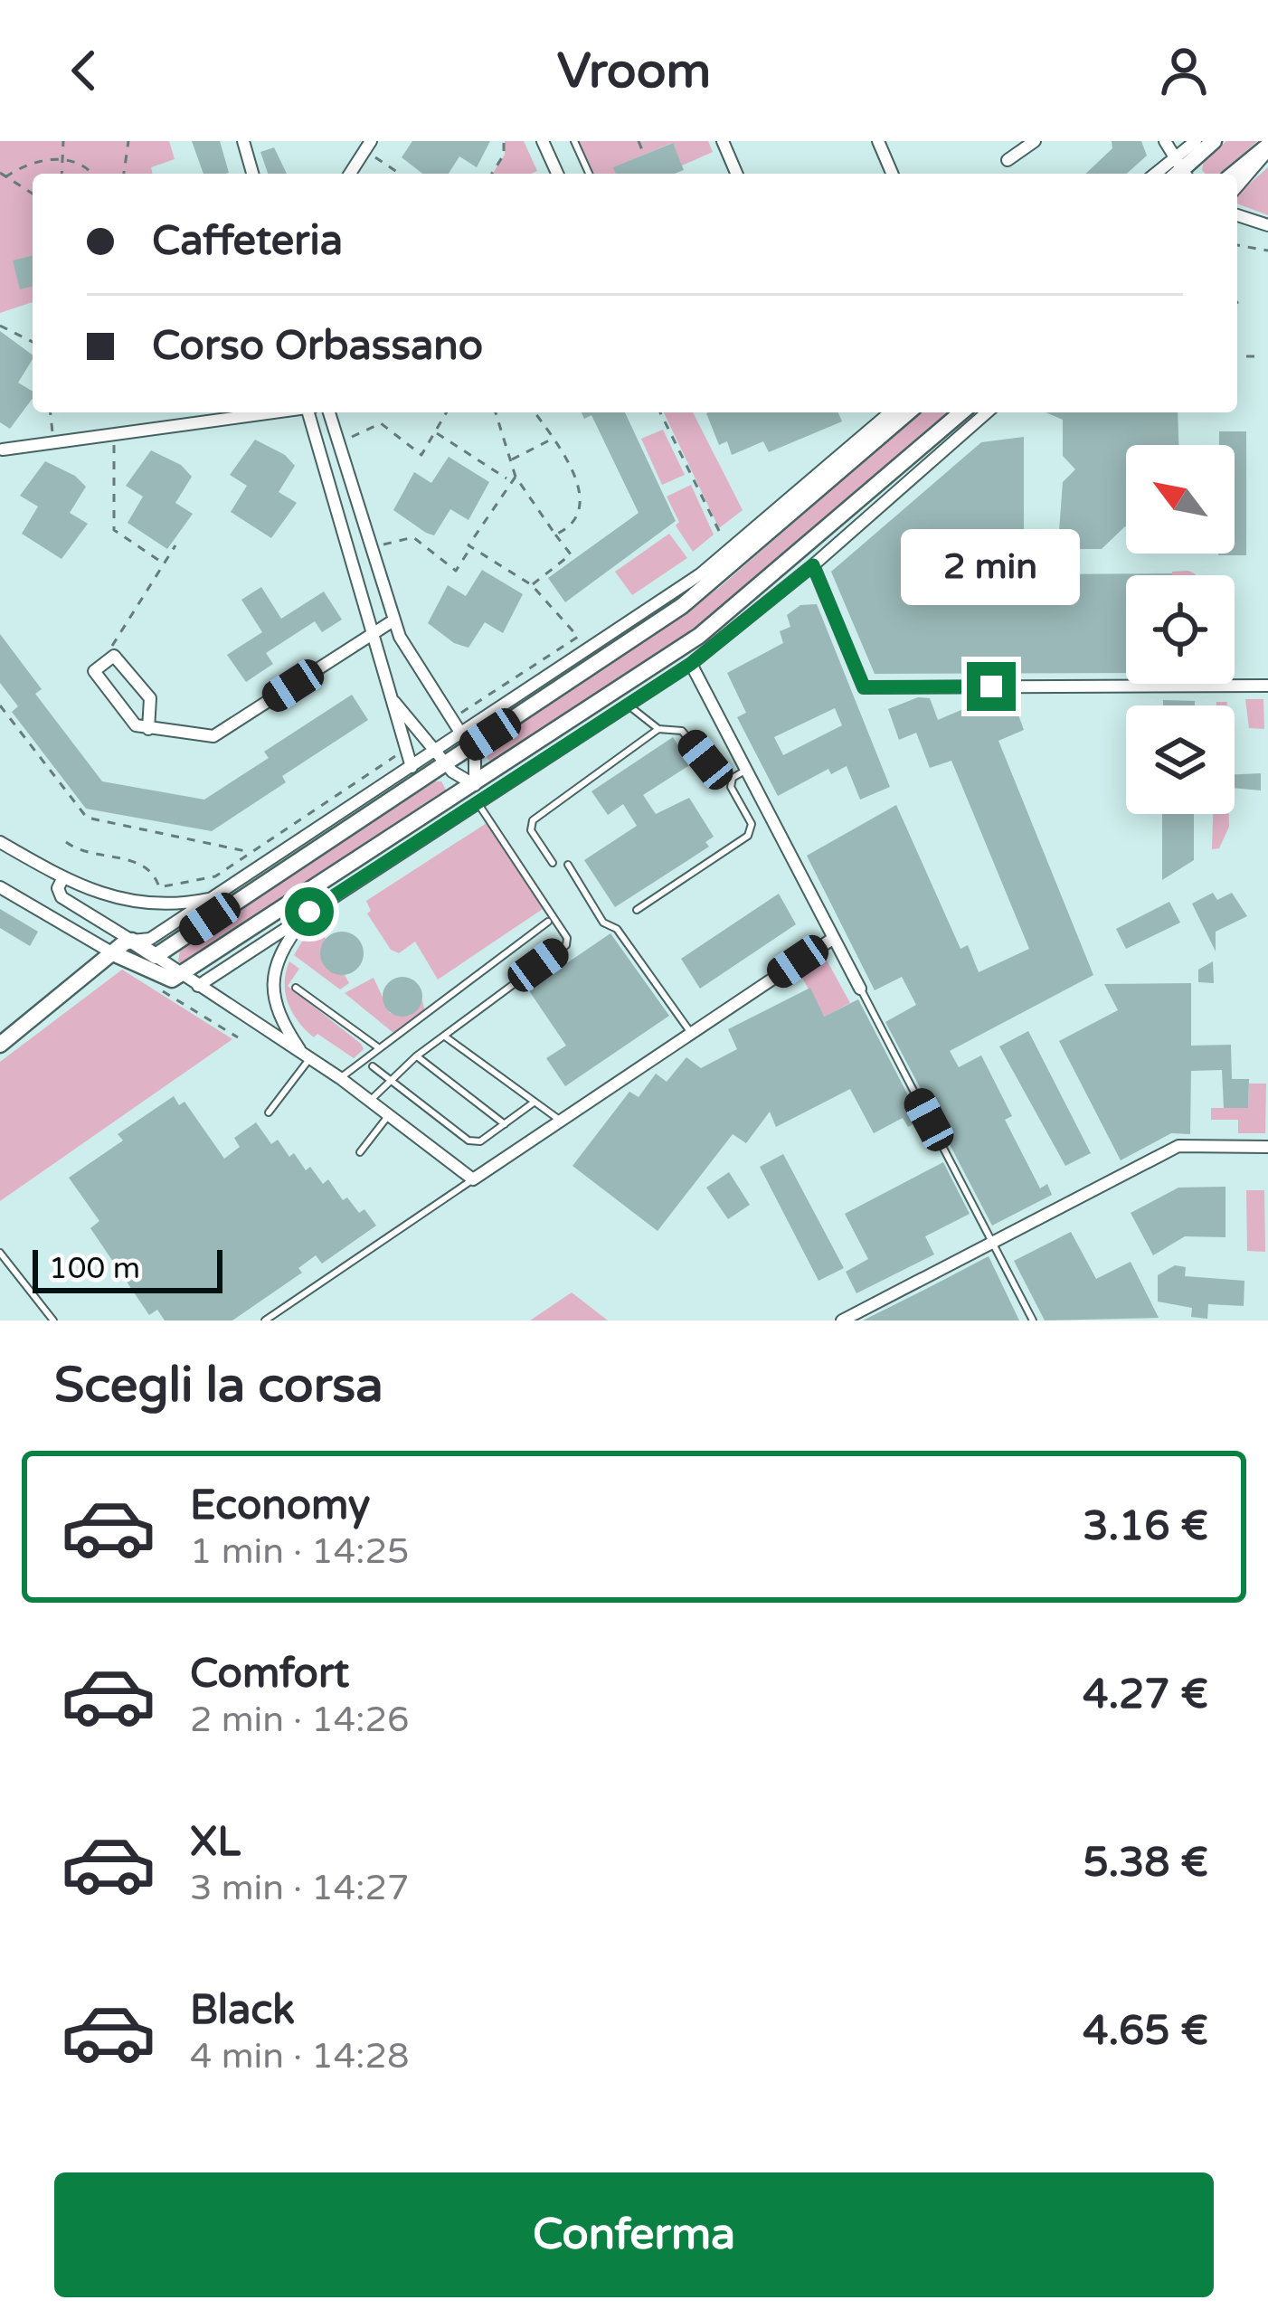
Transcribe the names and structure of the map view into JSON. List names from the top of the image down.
{
  "scale_bar": "100 m",
  "north": "top left",
  "page": {
    "header": "Vroom",
    "banner": ["Caffeteria", "Corso Orbassano"],
    "bubble": "2 min",
    "scale": "100 m",
    "heading": "Scegli la corsa",
    "list": [
      {
        "name": "Economy",
        "note": "1 min · 14:25",
        "value": "3.16 €"
      },
      {
        "name": "Comfort",
        "note": "2 min · 14:26",
        "value": "4.27 €"
      },
      {
        "name": "XL",
        "note": "3 min · 14:27",
        "value": "5.38 €"
      },
      {
        "name": "Black",
        "note": "4 min · 14:28",
        "value": "4.65 €"
      }
    ],
    "buttons": "Conferma"
  }
}
